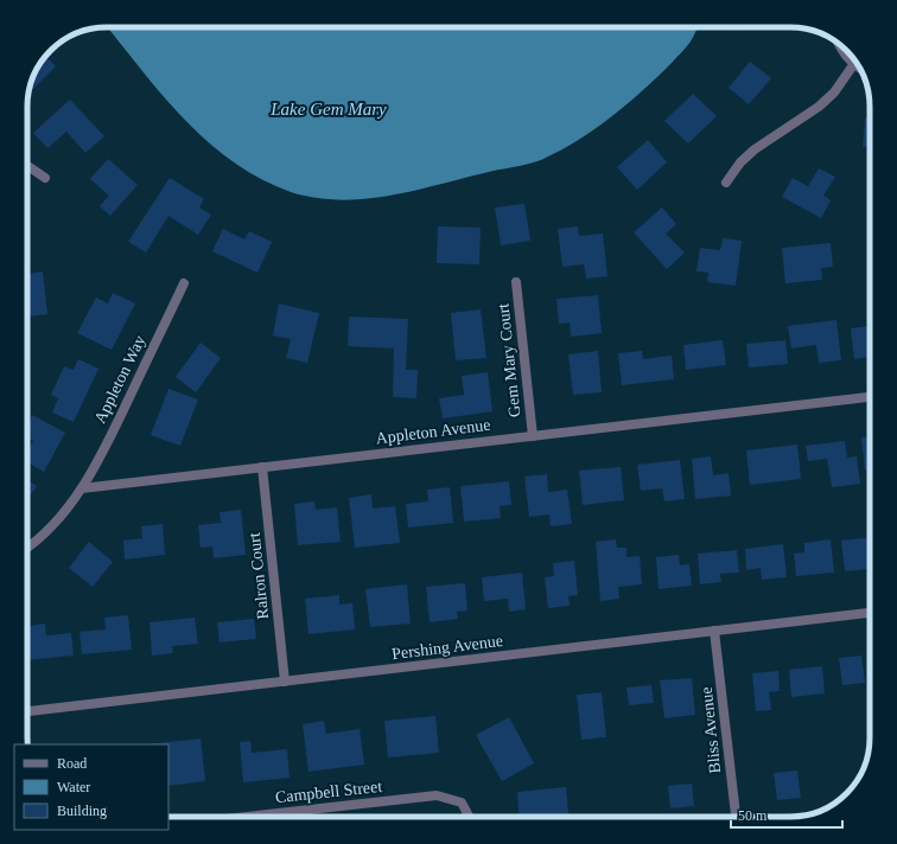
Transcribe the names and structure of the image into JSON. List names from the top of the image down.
{
  "streets": {
    "street": [
      "Gem Mary Court",
      "Appleton Way",
      "Appleton Avenue",
      "Ralron Court",
      "Pershing Avenue",
      "Bliss Avenue",
      "Campbell Street"
    ]
  },
  "crossings": [
    ["Gem Mary Court", "Appleton Avenue"],
    ["Appleton Way", "Appleton Avenue"],
    ["Appleton Avenue", "Ralron Court"],
    ["Ralron Court", "Pershing Avenue"],
    ["Pershing Avenue", "Bliss Avenue"]
  ],
  "water": ["Lake Gem Mary"],
  "legend": ["Road", "Water", "Building"],
  "scale_bar": "50 m"
}
